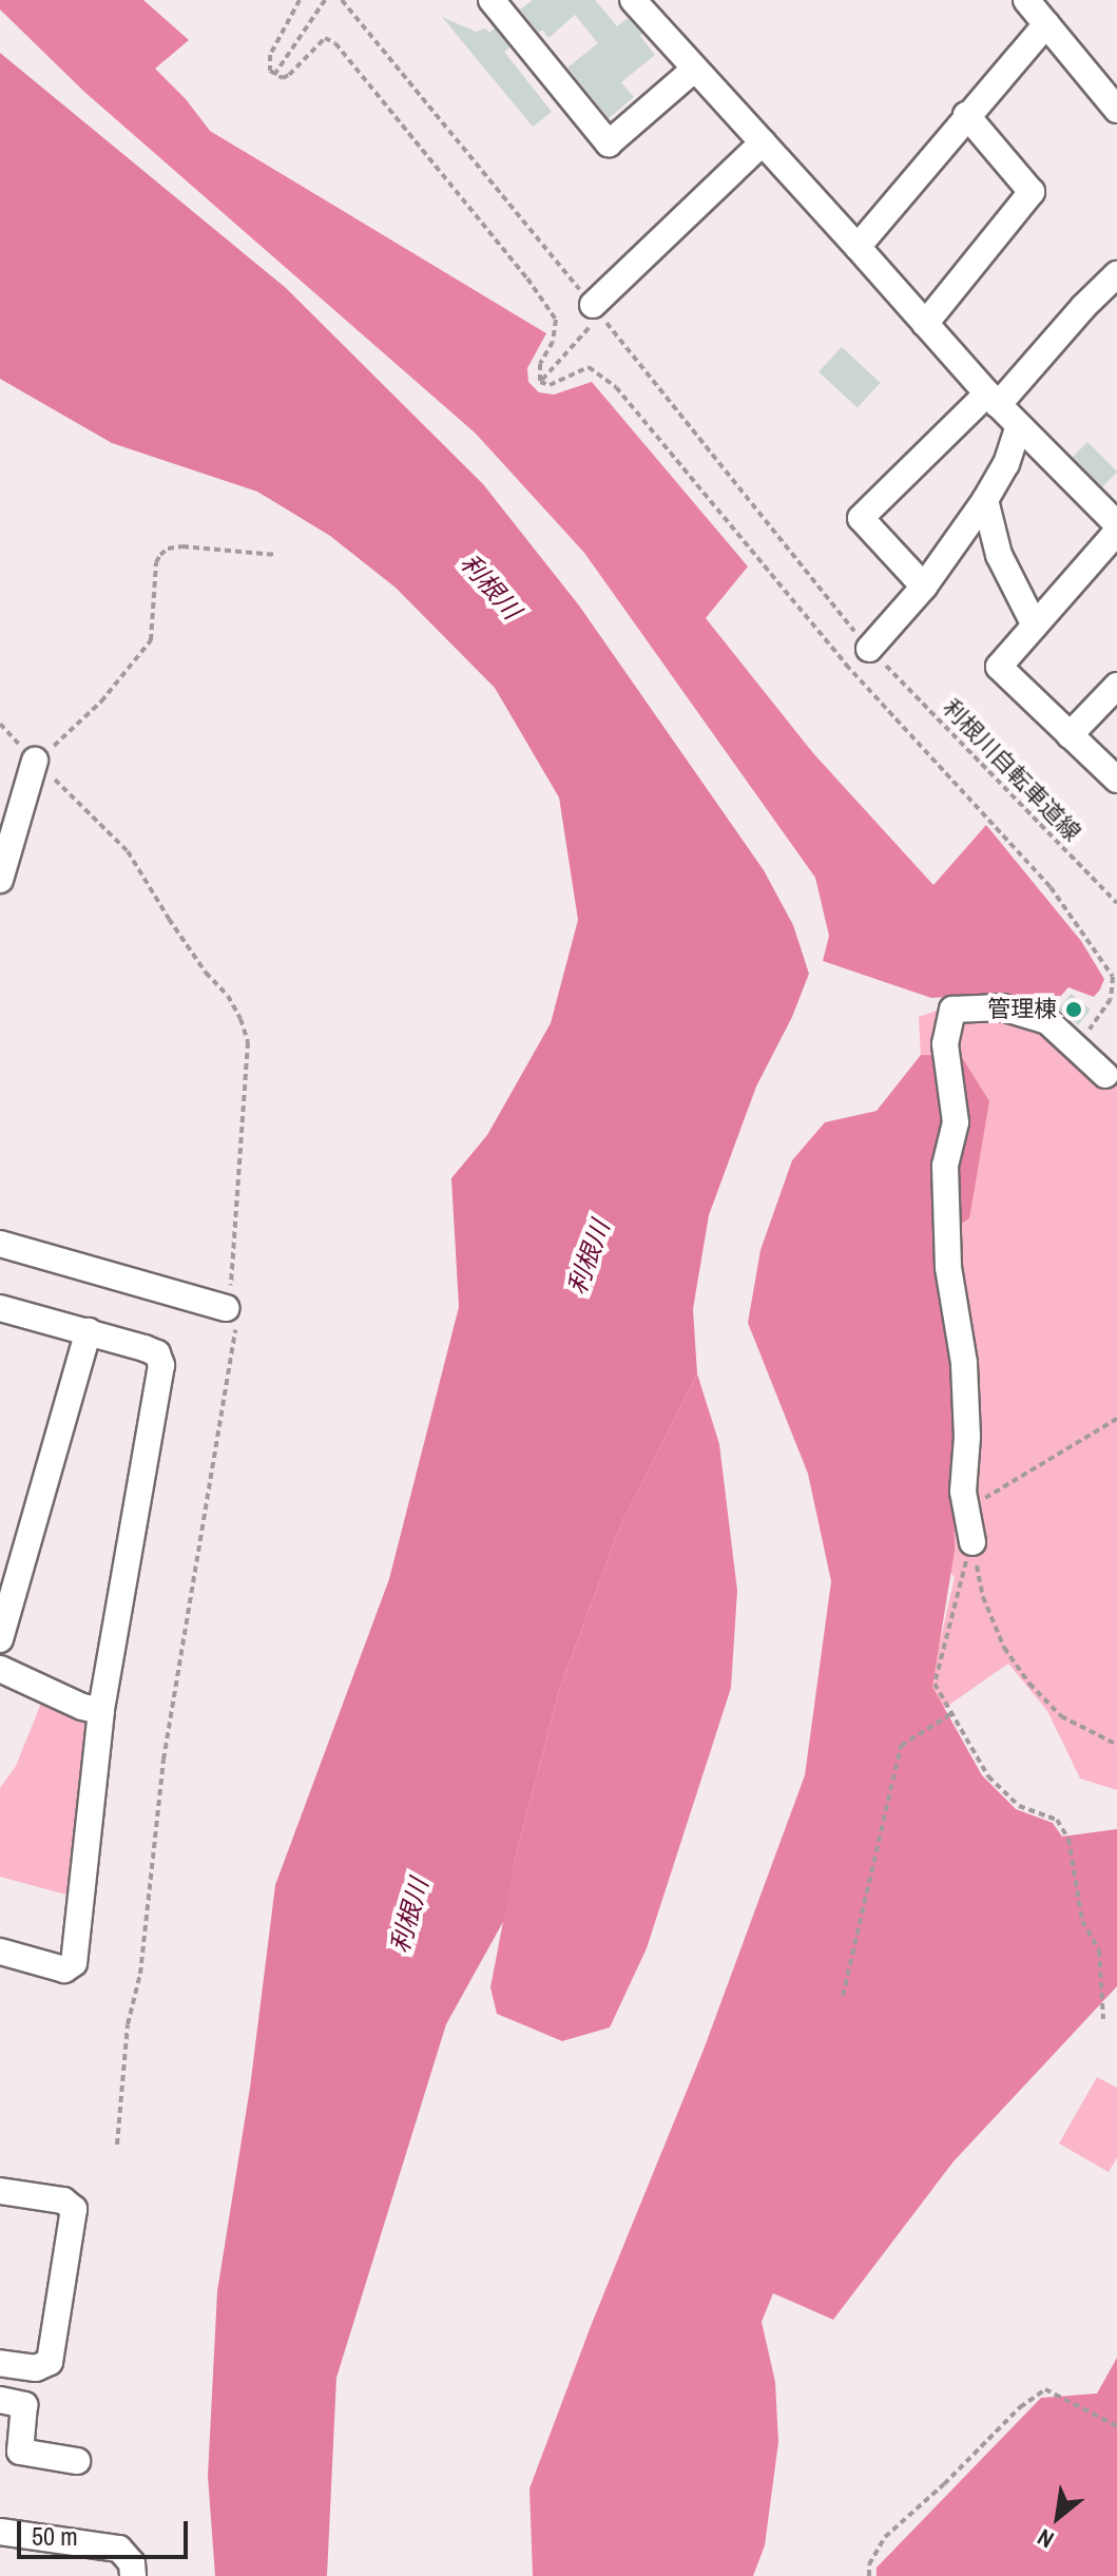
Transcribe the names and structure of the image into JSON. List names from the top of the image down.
{
  "streets": {
    "path": ["利根川自転車道線"]
  },
  "water": ["利根川"],
  "places": ["管理棟"],
  "scale_bar": "50 m",
  "north": "bottom left"
}
